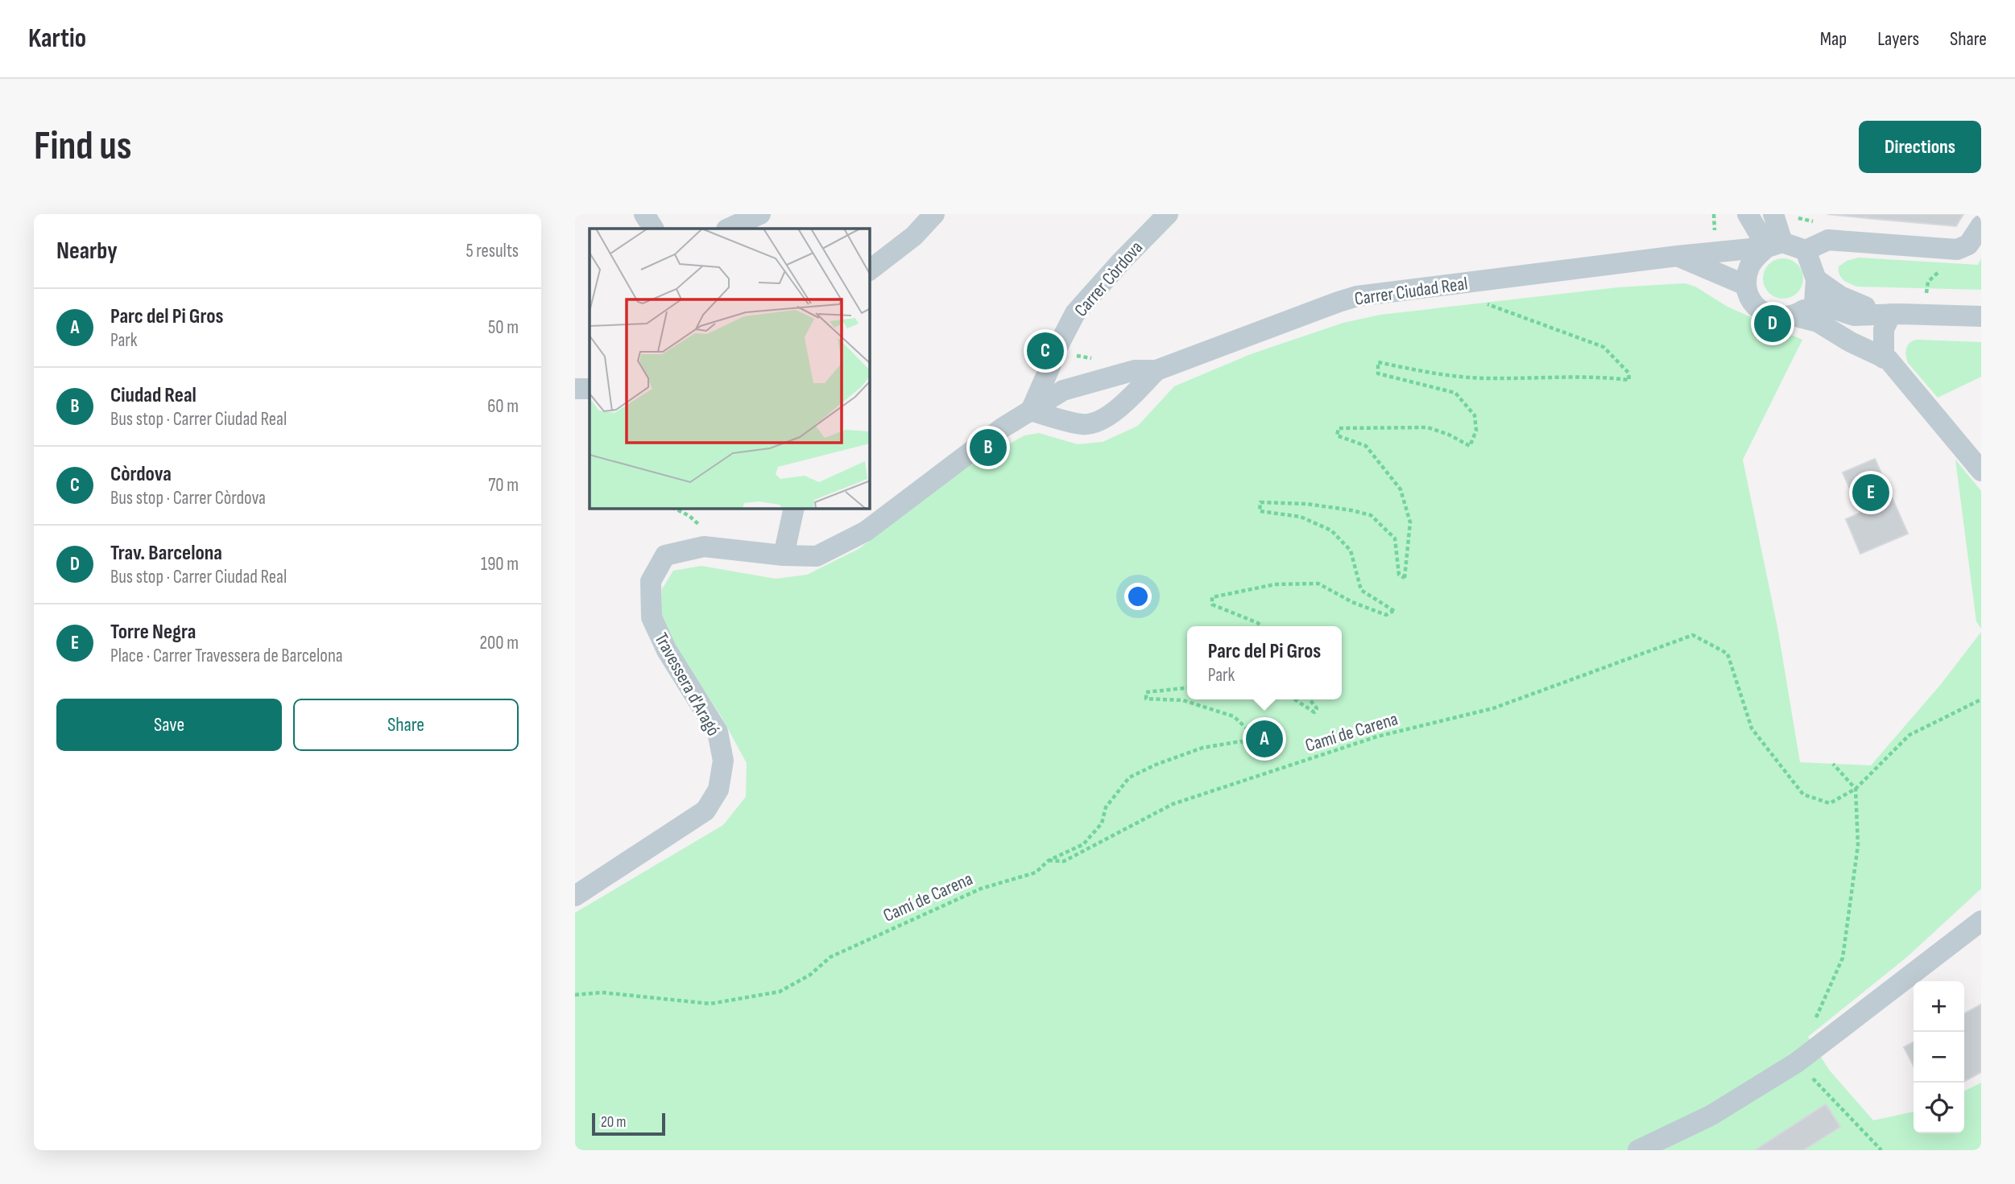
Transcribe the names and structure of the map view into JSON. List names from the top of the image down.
{
  "streets": {
    "street": ["Carrer Còrdova", "Carrer Ciudad Real", "Travessera d'Aragó"],
    "path": ["Camí de Carena"]
  },
  "crossings": [
    ["Carrer Còrdova", "Carrer Ciudad Real"],
    ["Carrer Ciudad Real", "Travessera d'Aragó"]
  ],
  "scale_bar": "20 m",
  "page": {
    "header": "Kartio",
    "nav": ["Map", "Layers", "Share"],
    "buttons": [
      "Directions",
      ["Save", "Share"]
    ],
    "title": "Find us",
    "heading": ["Nearby", "5 results"],
    "list": [
      {
        "mark": "A",
        "name": "Parc del Pi Gros",
        "note": "Park",
        "value": "50 m"
      },
      {
        "mark": "B",
        "name": "Ciudad Real",
        "note": "Bus stop · Carrer Ciudad Real",
        "value": "60 m"
      },
      {
        "mark": "C",
        "name": "Còrdova",
        "note": "Bus stop · Carrer Còrdova",
        "value": "70 m"
      },
      {
        "mark": "D",
        "name": "Trav. Barcelona",
        "note": "Bus stop · Carrer Ciudad Real",
        "value": "190 m"
      },
      {
        "mark": "E",
        "name": "Torre Negra",
        "note": "Place · Carrer Travessera de Barcelona",
        "value": "200 m"
      }
    ],
    "pins": [
      "D",
      "C",
      "B",
      "E",
      "A"
    ],
    "popup": ["Parc del Pi Gros", "Park"],
    "map_buttons": ["+", "−"],
    "scale": "20 m"
  }
}
